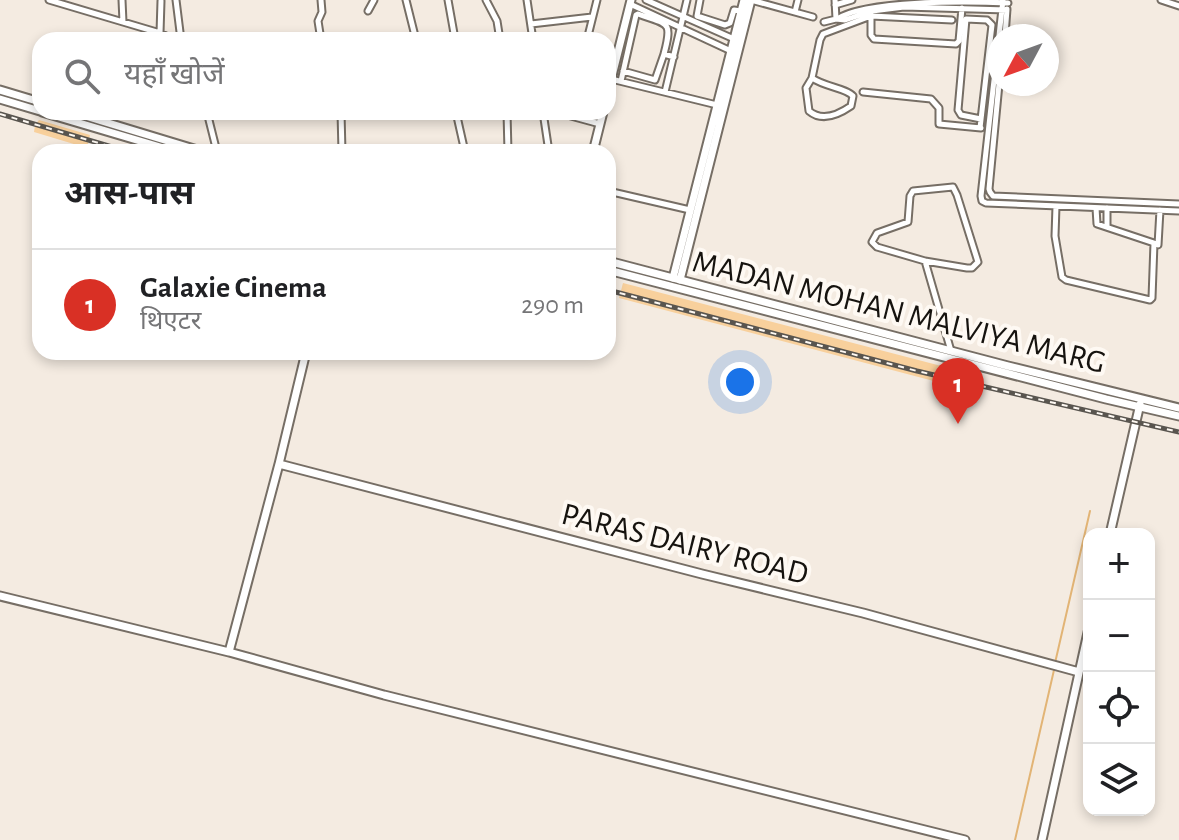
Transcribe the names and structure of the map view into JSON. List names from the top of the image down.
{
  "streets": {
    "street": ["MADAN MOHAN MALVIYA MARG", "PARAS DAIRY ROAD"]
  },
  "north": "bottom left",
  "page": {
    "search": "यहाँ खोजें",
    "heading": "आस-पास",
    "list": [
      {
        "mark": "1",
        "name": "Galaxie Cinema",
        "note": "थिएटर",
        "value": "290 m"
      }
    ],
    "pins": "1",
    "map_buttons": ["+", "−"]
  }
}
